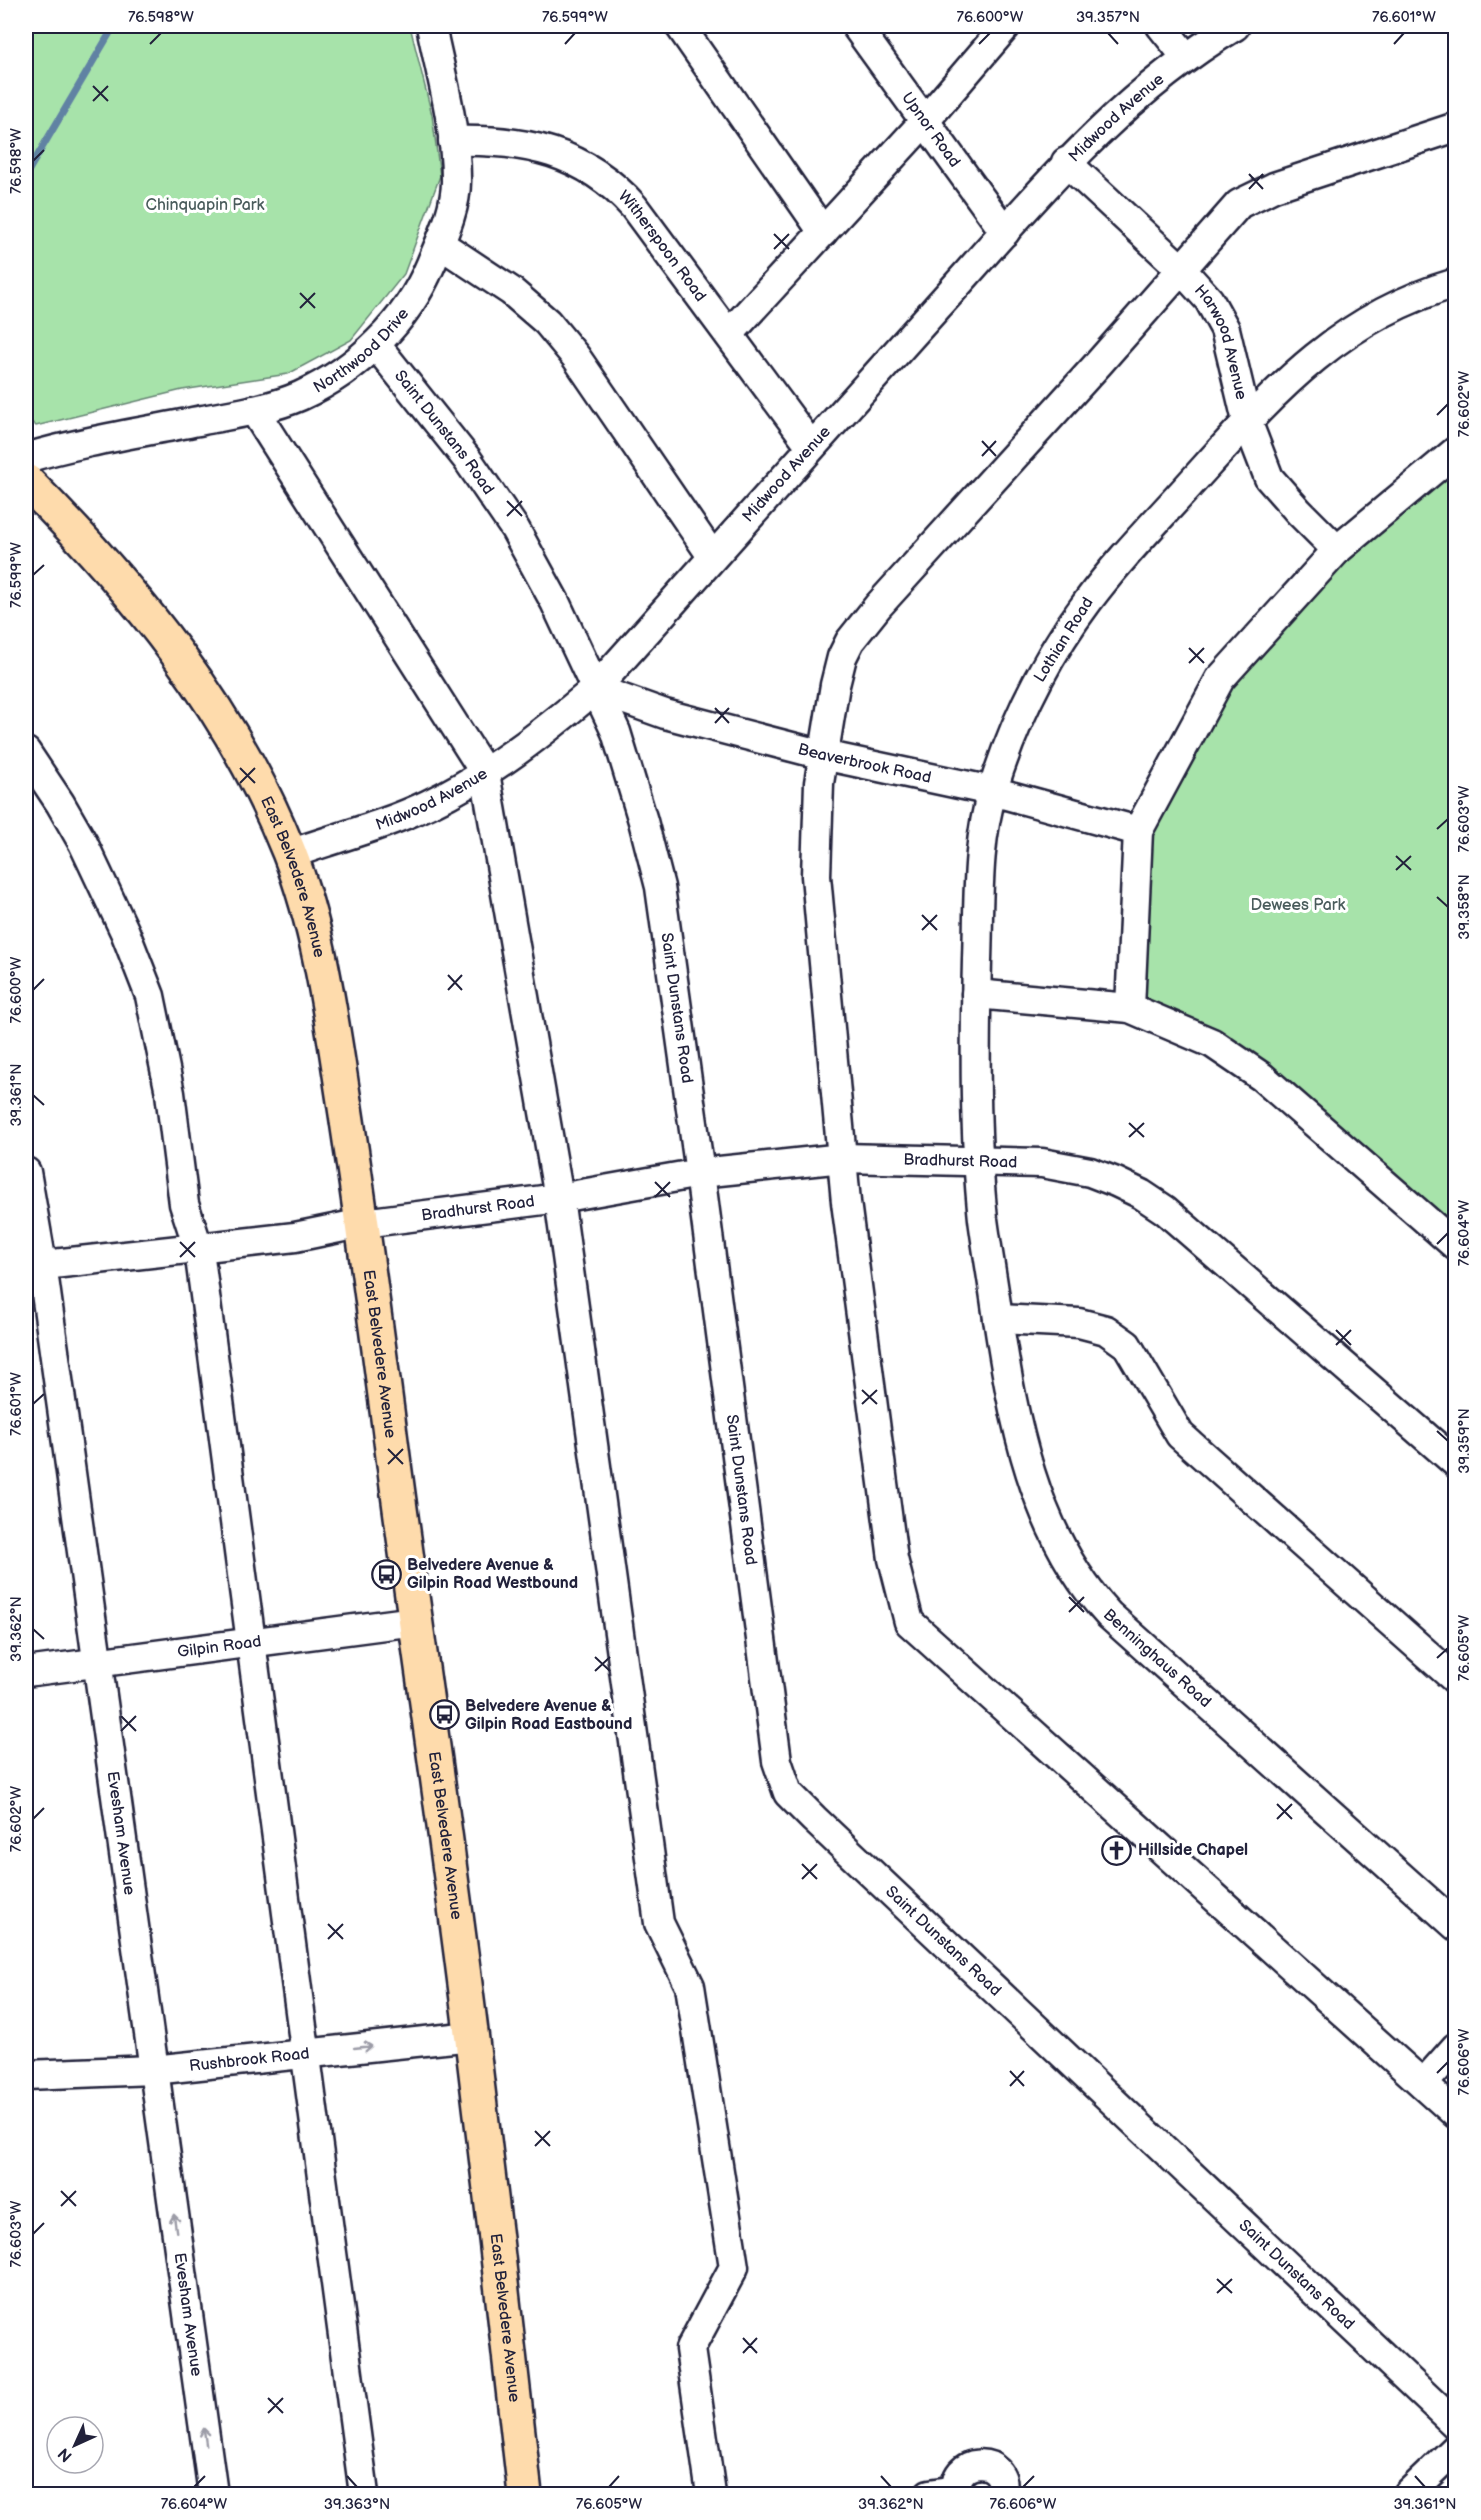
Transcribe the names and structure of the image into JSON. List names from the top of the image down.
{
  "streets": {
    "main road": ["East Belvedere Avenue"],
    "street": [
      "Midwood Avenue",
      "Upnor Road",
      "Witherspoon Road",
      "Harwood Avenue",
      "Northwood Drive",
      "Saint Dunstans Road",
      "Lothian Road",
      "Beaverbrook Road",
      "Bradhurst Road",
      "Gilpin Road",
      "Benninghaus Road",
      "Evesham Avenue",
      "Rushbrook Road"
    ]
  },
  "crossings": [
    ["Midwood Avenue", "Upnor Road"],
    ["Midwood Avenue", "Witherspoon Road"],
    ["Midwood Avenue", "Harwood Avenue"],
    ["Midwood Avenue", "Saint Dunstans Road"],
    ["Midwood Avenue", "Beaverbrook Road"],
    ["Midwood Avenue", "East Belvedere Avenue"],
    ["Witherspoon Road", "Northwood Drive"],
    ["Harwood Avenue", "Lothian Road"],
    ["Northwood Drive", "Saint Dunstans Road"],
    ["Saint Dunstans Road", "Beaverbrook Road"],
    ["Saint Dunstans Road", "Bradhurst Road"],
    ["Lothian Road", "Beaverbrook Road"],
    ["Lothian Road", "Bradhurst Road"],
    ["Lothian Road", "Benninghaus Road"],
    ["East Belvedere Avenue", "Bradhurst Road"],
    ["East Belvedere Avenue", "Gilpin Road"],
    ["East Belvedere Avenue", "Rushbrook Road"],
    ["Bradhurst Road", "Benninghaus Road"],
    ["Bradhurst Road", "Evesham Avenue"],
    ["Gilpin Road", "Evesham Avenue"],
    ["Evesham Avenue", "Rushbrook Road"]
  ],
  "one_way": ["Rushbrook Road"],
  "parks": ["Chinquapin Park", "Dewees Park"],
  "places": {
    "bus stop": ["Belvedere Avenue & Gilpin Road Westbound", "Belvedere Avenue & Gilpin Road Eastbound"],
    "church": ["Hillside Chapel"]
  },
  "north": "bottom left",
  "coordinates": [
    "76.598°W",
    "76.599°W",
    "76.600°W",
    "39.357°N",
    "76.601°W",
    "76.602°W",
    "76.603°W",
    "39.358°N",
    "39.361°N",
    "76.604°W",
    "39.359°N",
    "39.362°N",
    "76.605°W",
    "76.606°W",
    "39.363°N"
  ]
}
